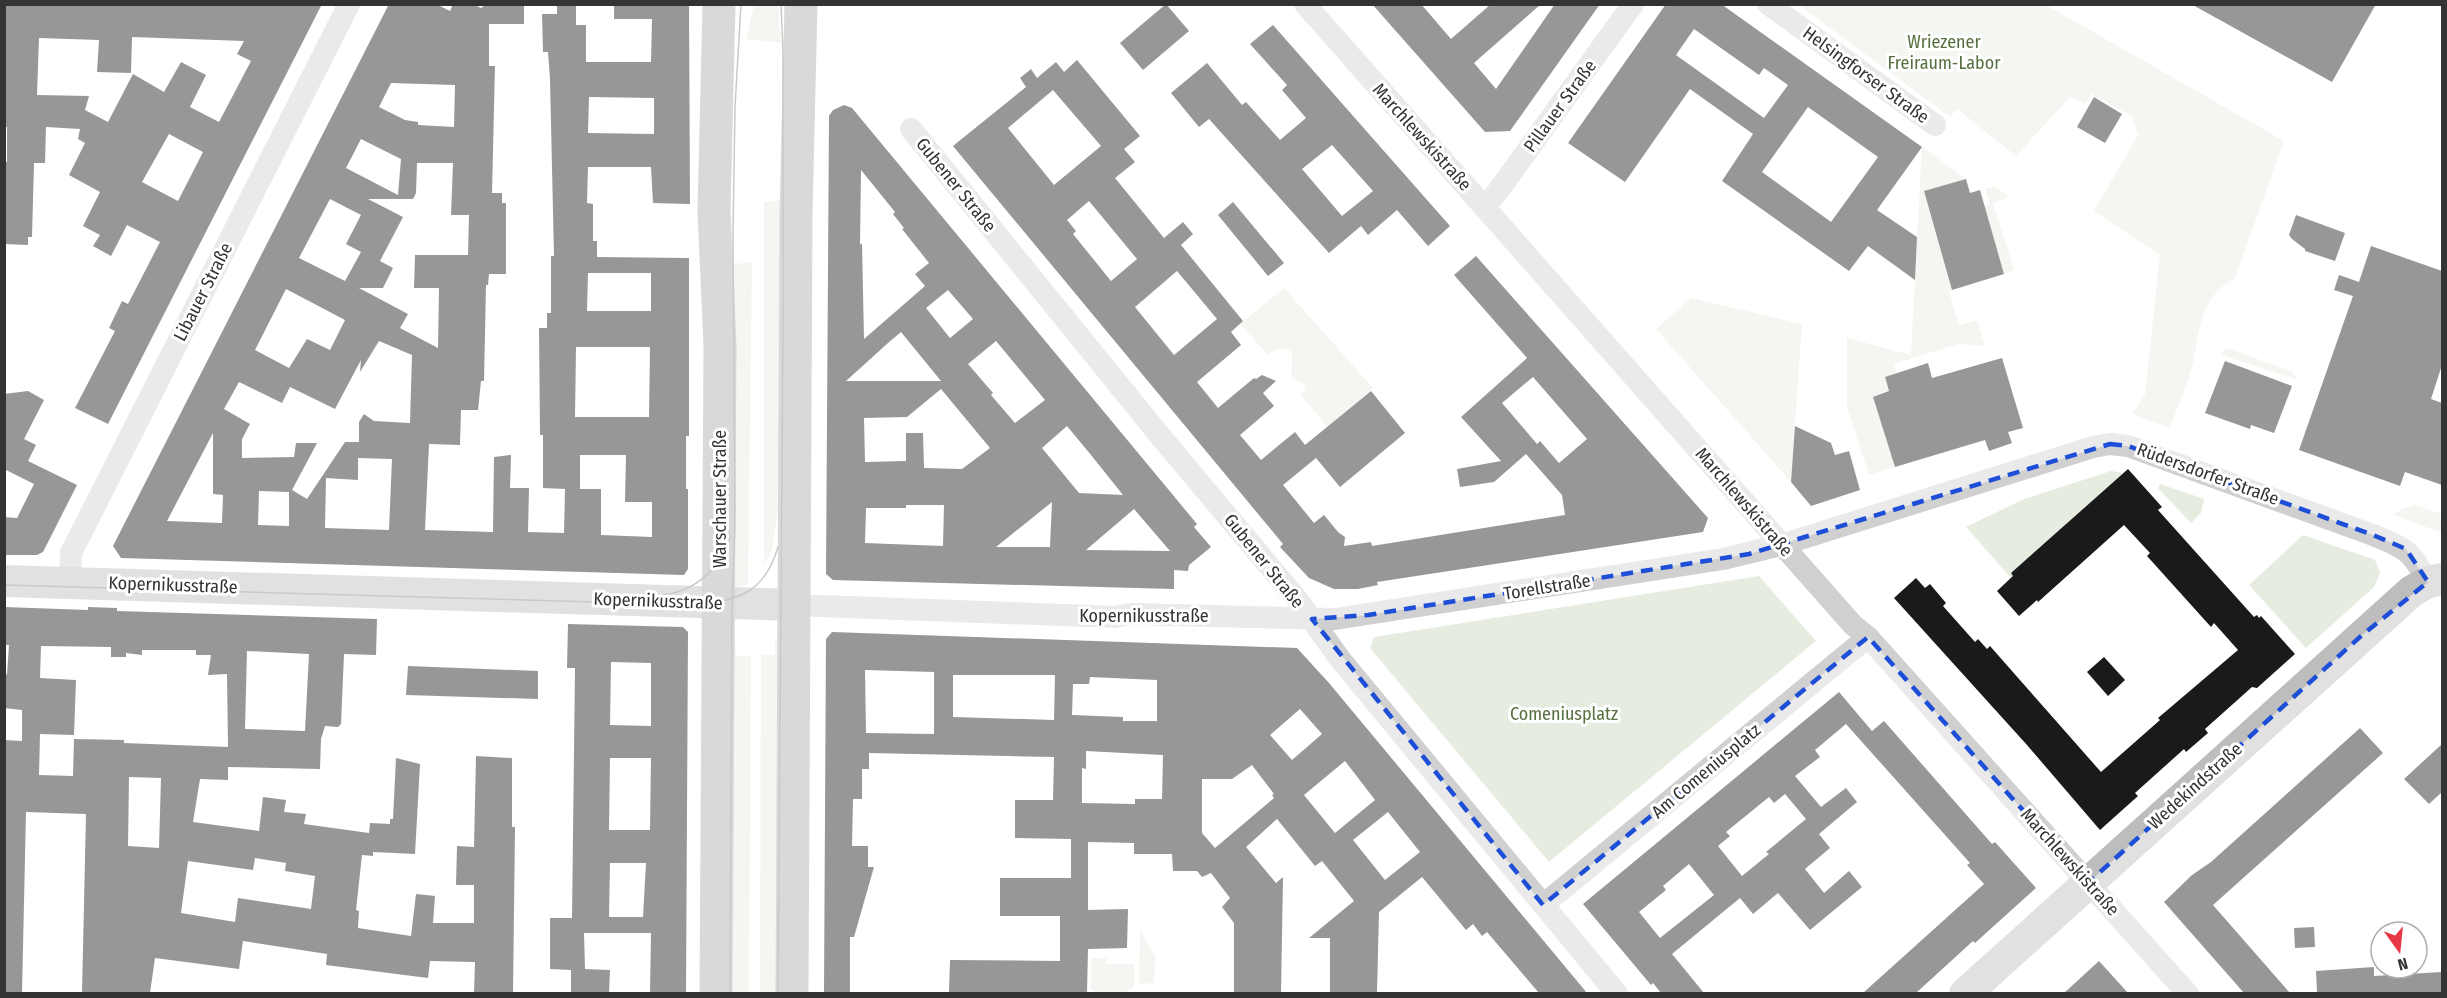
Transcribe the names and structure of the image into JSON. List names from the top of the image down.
{
  "streets": {
    "main road": ["Warschauer Straße"],
    "street": [
      "Helsingforser Straße",
      "Pillauer Straße",
      "Marchlewskistraße",
      "Gubener Straße",
      "Libauer Straße",
      "Rüdersdorfer Straße",
      "Kopernikusstraße",
      "Torellstraße",
      "Am Comeniusplatz",
      "Wedekindstraße"
    ]
  },
  "crossings": [
    ["Pillauer Straße", "Marchlewskistraße"],
    ["Marchlewskistraße", "Rüdersdorfer Straße"],
    ["Marchlewskistraße", "Torellstraße"],
    ["Marchlewskistraße", "Am Comeniusplatz"],
    ["Marchlewskistraße", "Wedekindstraße"],
    ["Gubener Straße", "Kopernikusstraße"],
    ["Gubener Straße", "Torellstraße"],
    ["Gubener Straße", "Am Comeniusplatz"],
    ["Libauer Straße", "Kopernikusstraße"],
    ["Rüdersdorfer Straße", "Torellstraße"],
    ["Rüdersdorfer Straße", "Wedekindstraße"],
    ["Warschauer Straße", "Kopernikusstraße"],
    ["Kopernikusstraße", "Torellstraße"]
  ],
  "parks": ["Wriezener Freiraum-Labor", "Comeniusplatz"],
  "north": "bottom"
}
